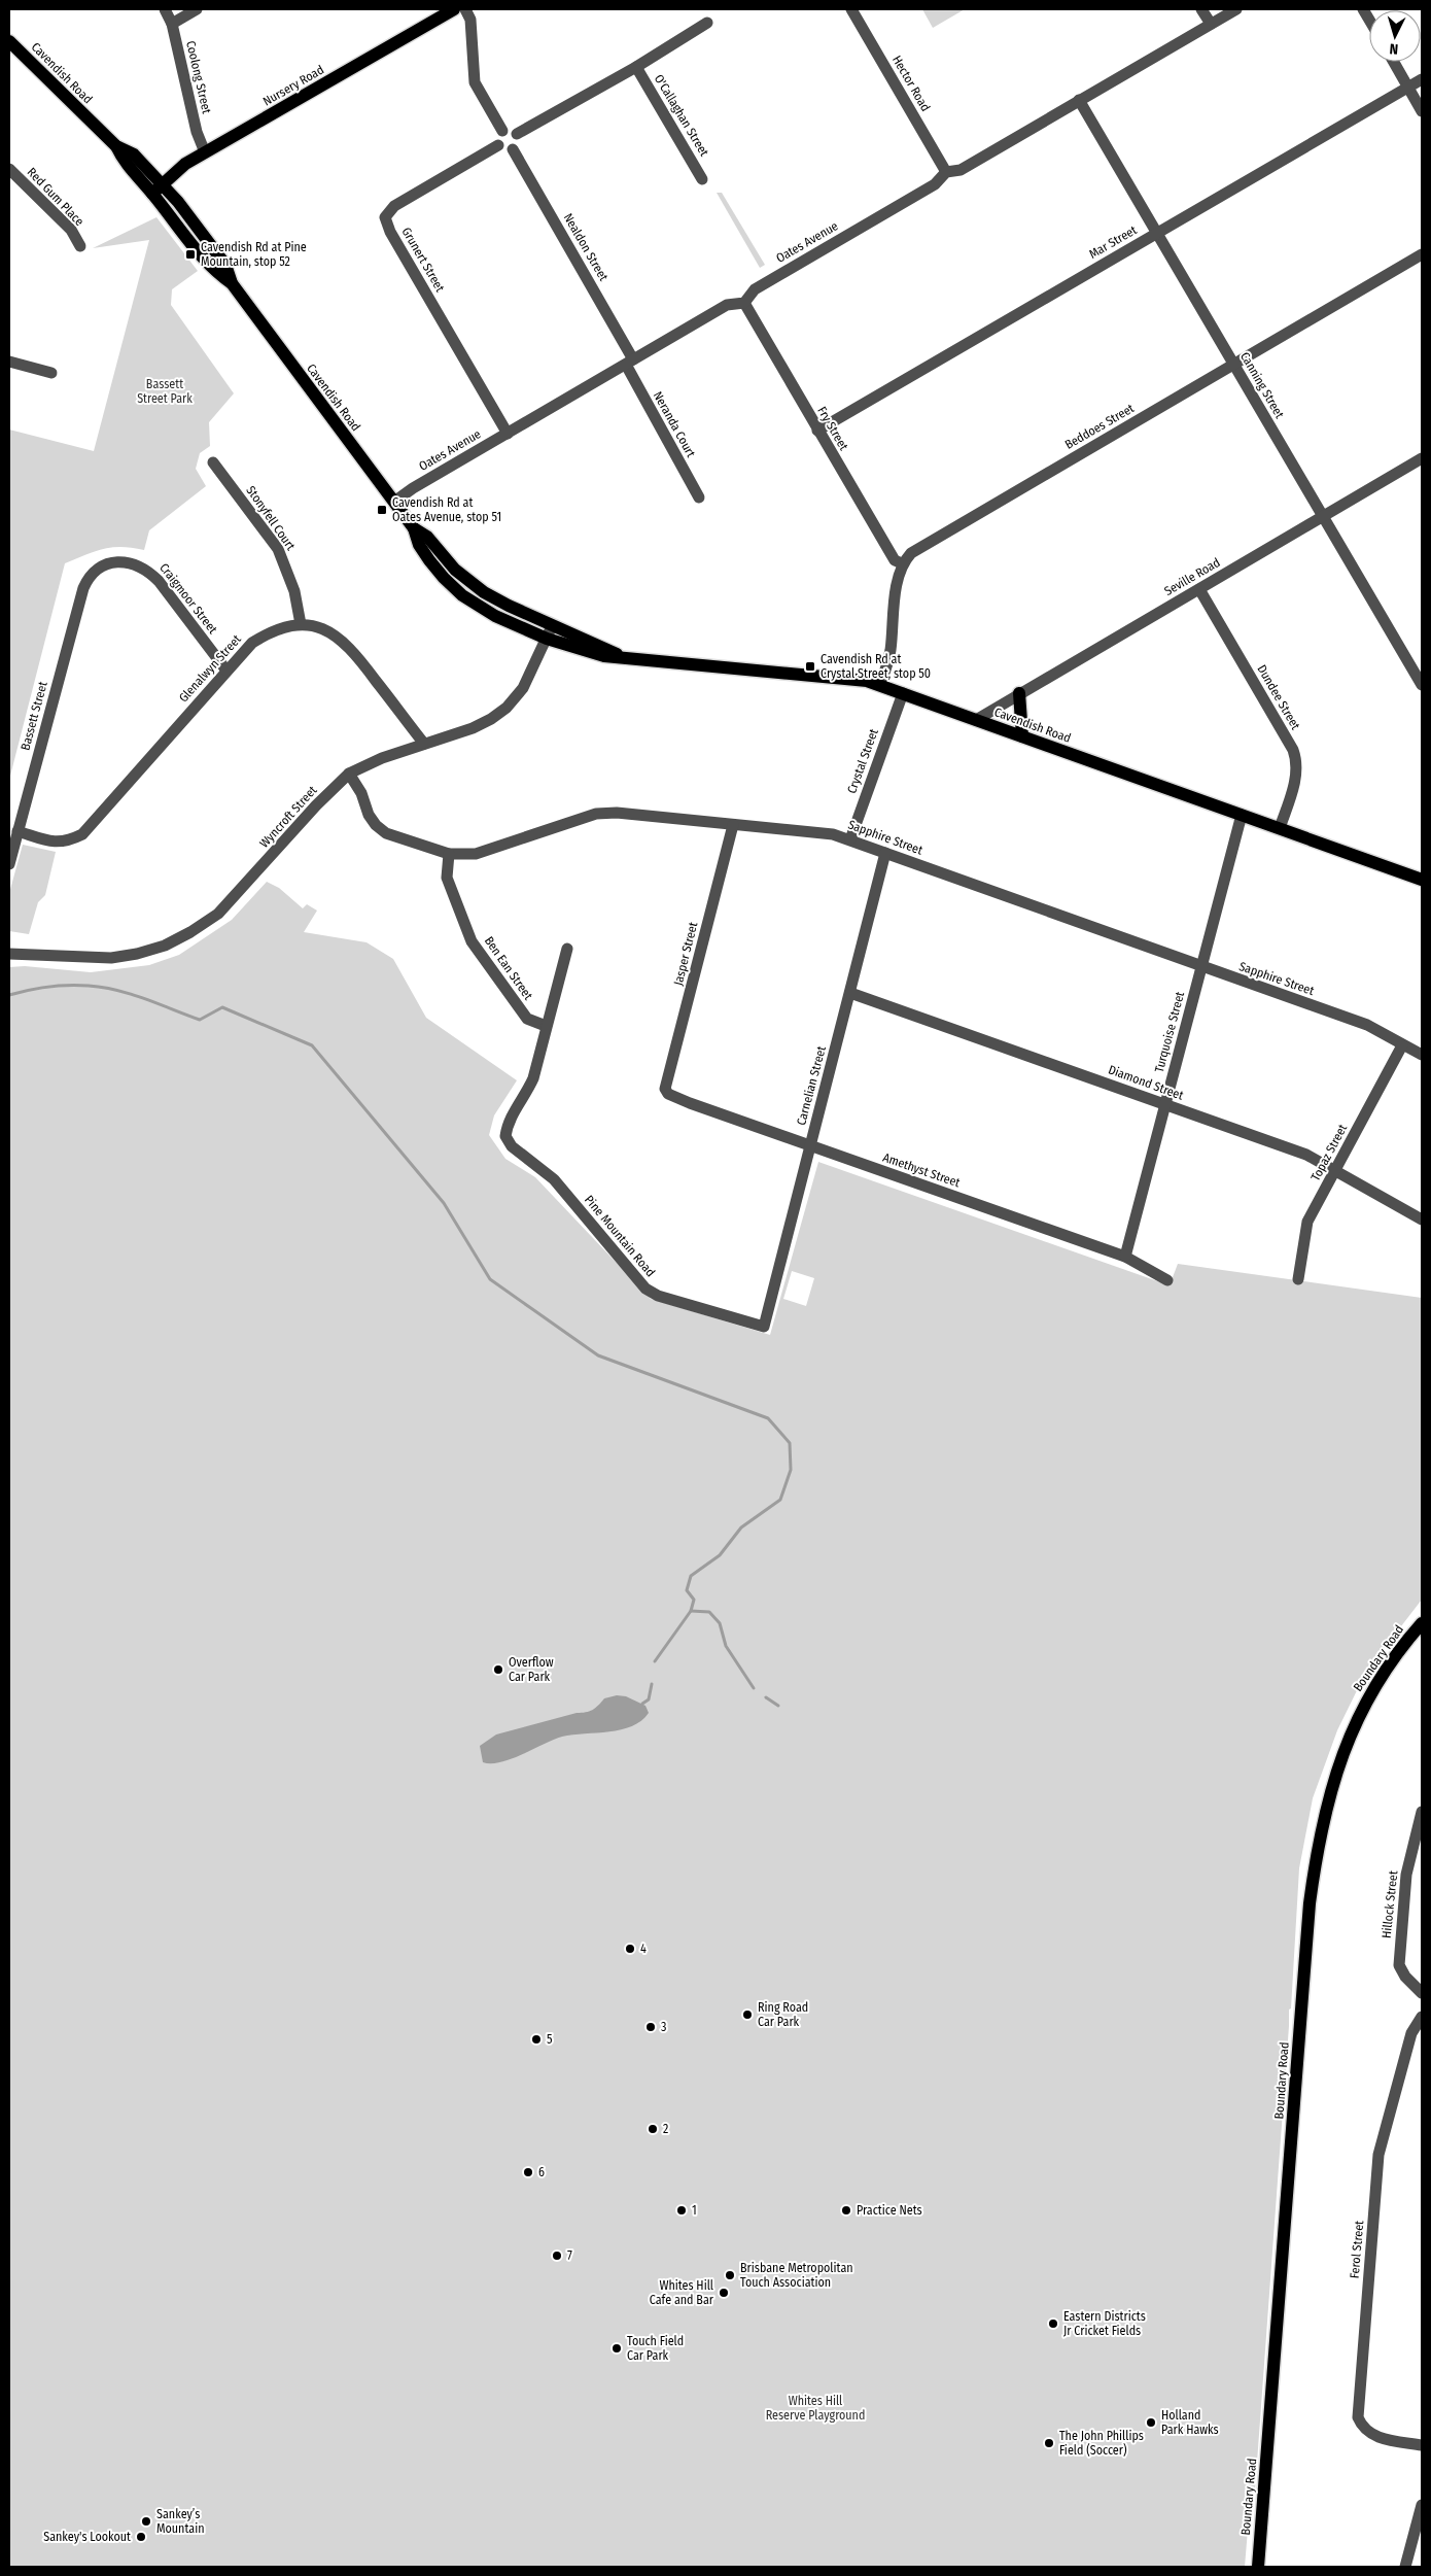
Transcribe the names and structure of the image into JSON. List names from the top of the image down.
{
  "streets": {
    "main road": ["Cavendish Road", "Nursery Road", "Boundary Road"],
    "street": [
      "Coolong Street",
      "Hector Road",
      "O'Callaghan Street",
      "Red Gum Place",
      "Oates Avenue",
      "Mar Street",
      "Nealdon Street",
      "Grunert Street",
      "Canning Street",
      "Neranda Court",
      "Beddoes Street",
      "Fry Street",
      "Stonyfell Court",
      "Seville Road",
      "Craigmoor Street",
      "Glenalwyn Street",
      "Dundee Street",
      "Bassett Street",
      "Crystal Street",
      "Wyncroft Street",
      "Sapphire Street",
      "Jasper Street",
      "Ben Ean Street",
      "Turquoise Street",
      "Diamond Street",
      "Carnelian Street",
      "Topaz Street",
      "Amethyst Street",
      "Pine Mountain Road",
      "Hillock Street",
      "Ferol Street"
    ]
  },
  "crossings": [
    ["Cavendish Road", "Nursery Road"],
    ["Cavendish Road", "Oates Avenue"],
    ["Cavendish Road", "Seville Road"],
    ["Cavendish Road", "Dundee Street"],
    ["Cavendish Road", "Crystal Street"],
    ["Cavendish Road", "Wyncroft Street"],
    ["Cavendish Road", "Turquoise Street"],
    ["Coolong Street", "Nursery Road"],
    ["Hector Road", "Oates Avenue"],
    ["Oates Avenue", "Nealdon Street"],
    ["Oates Avenue", "Grunert Street"],
    ["Oates Avenue", "Canning Street"],
    ["Oates Avenue", "Neranda Court"],
    ["Oates Avenue", "Fry Street"],
    ["Mar Street", "Canning Street"],
    ["Mar Street", "Fry Street"],
    ["Nealdon Street", "Grunert Street"],
    ["Nealdon Street", "Neranda Court"],
    ["Canning Street", "Beddoes Street"],
    ["Canning Street", "Seville Road"],
    ["Beddoes Street", "Fry Street"],
    ["Stonyfell Court", "Glenalwyn Street"],
    ["Seville Road", "Dundee Street"],
    ["Craigmoor Street", "Glenalwyn Street"],
    ["Craigmoor Street", "Bassett Street"],
    ["Glenalwyn Street", "Bassett Street"],
    ["Glenalwyn Street", "Wyncroft Street"],
    ["Crystal Street", "Sapphire Street"],
    ["Wyncroft Street", "Sapphire Street"],
    ["Sapphire Street", "Jasper Street"],
    ["Sapphire Street", "Ben Ean Street"],
    ["Sapphire Street", "Turquoise Street"],
    ["Sapphire Street", "Carnelian Street"],
    ["Sapphire Street", "Topaz Street"],
    ["Jasper Street", "Amethyst Street"],
    ["Ben Ean Street", "Pine Mountain Road"],
    ["Turquoise Street", "Diamond Street"],
    ["Turquoise Street", "Amethyst Street"],
    ["Diamond Street", "Carnelian Street"],
    ["Diamond Street", "Topaz Street"],
    ["Carnelian Street", "Amethyst Street"],
    ["Carnelian Street", "Pine Mountain Road"]
  ],
  "parks": ["Bassett Street Park", "Whites Hill Reserve Playground"],
  "places": {
    "transit": ["Cavendish Rd at Pine Mountain, stop 52", "Cavendish Rd at Oates Avenue, stop 51", "Cavendish Rd at Crystal Street, stop 50"],
    "other": [
      "Overflow Car Park",
      "4",
      "Ring Road Car Park",
      "3",
      "5",
      "2",
      "6",
      "1",
      "Practice Nets",
      "7",
      "Brisbane Metropolitan Touch Association",
      "Whites Hill Cafe and Bar",
      "Eastern Districts Jr Cricket Fields",
      "Touch Field Car Park",
      "Holland Park Hawks",
      "The John Phillips Field (Soccer)",
      "Sankey’s Mountain",
      "Sankey's Lookout"
    ]
  },
  "north": "bottom"
}
